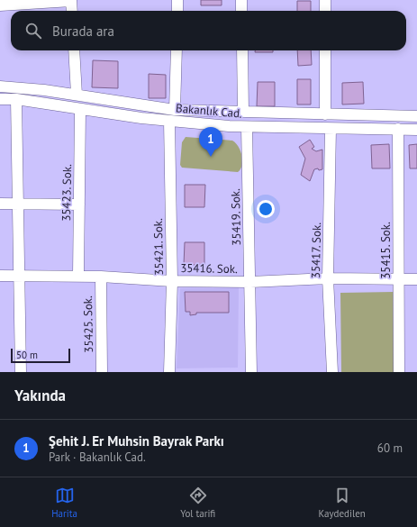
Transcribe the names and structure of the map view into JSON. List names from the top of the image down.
{
  "streets": {
    "street": [
      "Bakanlık Cad.",
      "35423. Sok.",
      "35419. Sok.",
      "35421. Sok.",
      "35417. Sok.",
      "35415. Sok.",
      "35416. Sok.",
      "35425. Sok."
    ]
  },
  "crossings": [
    ["Bakanlık Cad.", "35423. Sok."],
    ["Bakanlık Cad.", "35419. Sok."],
    ["Bakanlık Cad.", "35421. Sok."],
    ["Bakanlık Cad.", "35417. Sok."],
    ["Bakanlık Cad.", "35415. Sok."],
    ["35423. Sok.", "35416. Sok."],
    ["35419. Sok.", "35416. Sok."],
    ["35421. Sok.", "35416. Sok."],
    ["35417. Sok.", "35416. Sok."],
    ["35415. Sok.", "35416. Sok."],
    ["35416. Sok.", "35425. Sok."]
  ],
  "scale_bar": "50 m",
  "page": {
    "search": "Burada ara",
    "pins": "1",
    "scale": "50 m",
    "heading": "Yakında",
    "list": [
      {
        "mark": "1",
        "name": "Şehit J. Er Muhsin Bayrak Parkı",
        "note": "Park · Bakanlık Cad.",
        "value": "60 m"
      }
    ],
    "nav": ["Harita", "Yol tarifi", "Kaydedilen"]
  }
}
